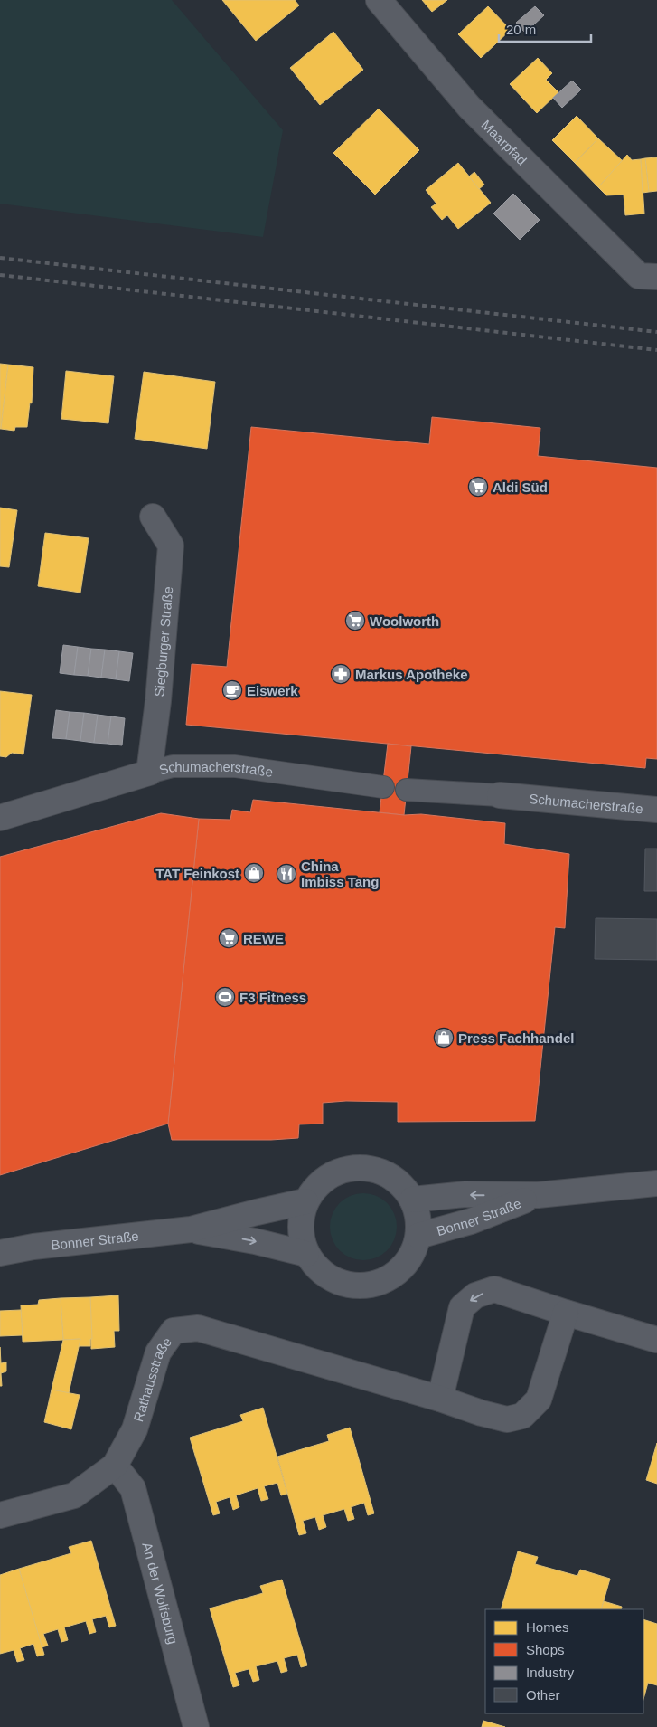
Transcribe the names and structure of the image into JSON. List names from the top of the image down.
{
  "streets": {
    "street": [
      "Maarpfad",
      "Siegburger Straße",
      "Schumacherstraße",
      "Bonner Straße",
      "Rathausstraße",
      "An der Wolfsburg"
    ]
  },
  "crossings": [
    ["Siegburger Straße", "Schumacherstraße"],
    ["Rathausstraße", "An der Wolfsburg"]
  ],
  "places": {
    "supermarket": ["Aldi Süd", "Woolworth", "REWE"],
    "pharmacy": ["Markus Apotheke"],
    "cafe": ["Eiswerk"],
    "shop": ["TAT Feinkost", "Press Fachhandel"],
    "restaurant": ["China Imbiss Tang"],
    "sports": ["F3 Fitness"]
  },
  "legend": [
    "Homes",
    "Shops",
    "Industry",
    "Other"
  ],
  "scale_bar": "20 m"
}
